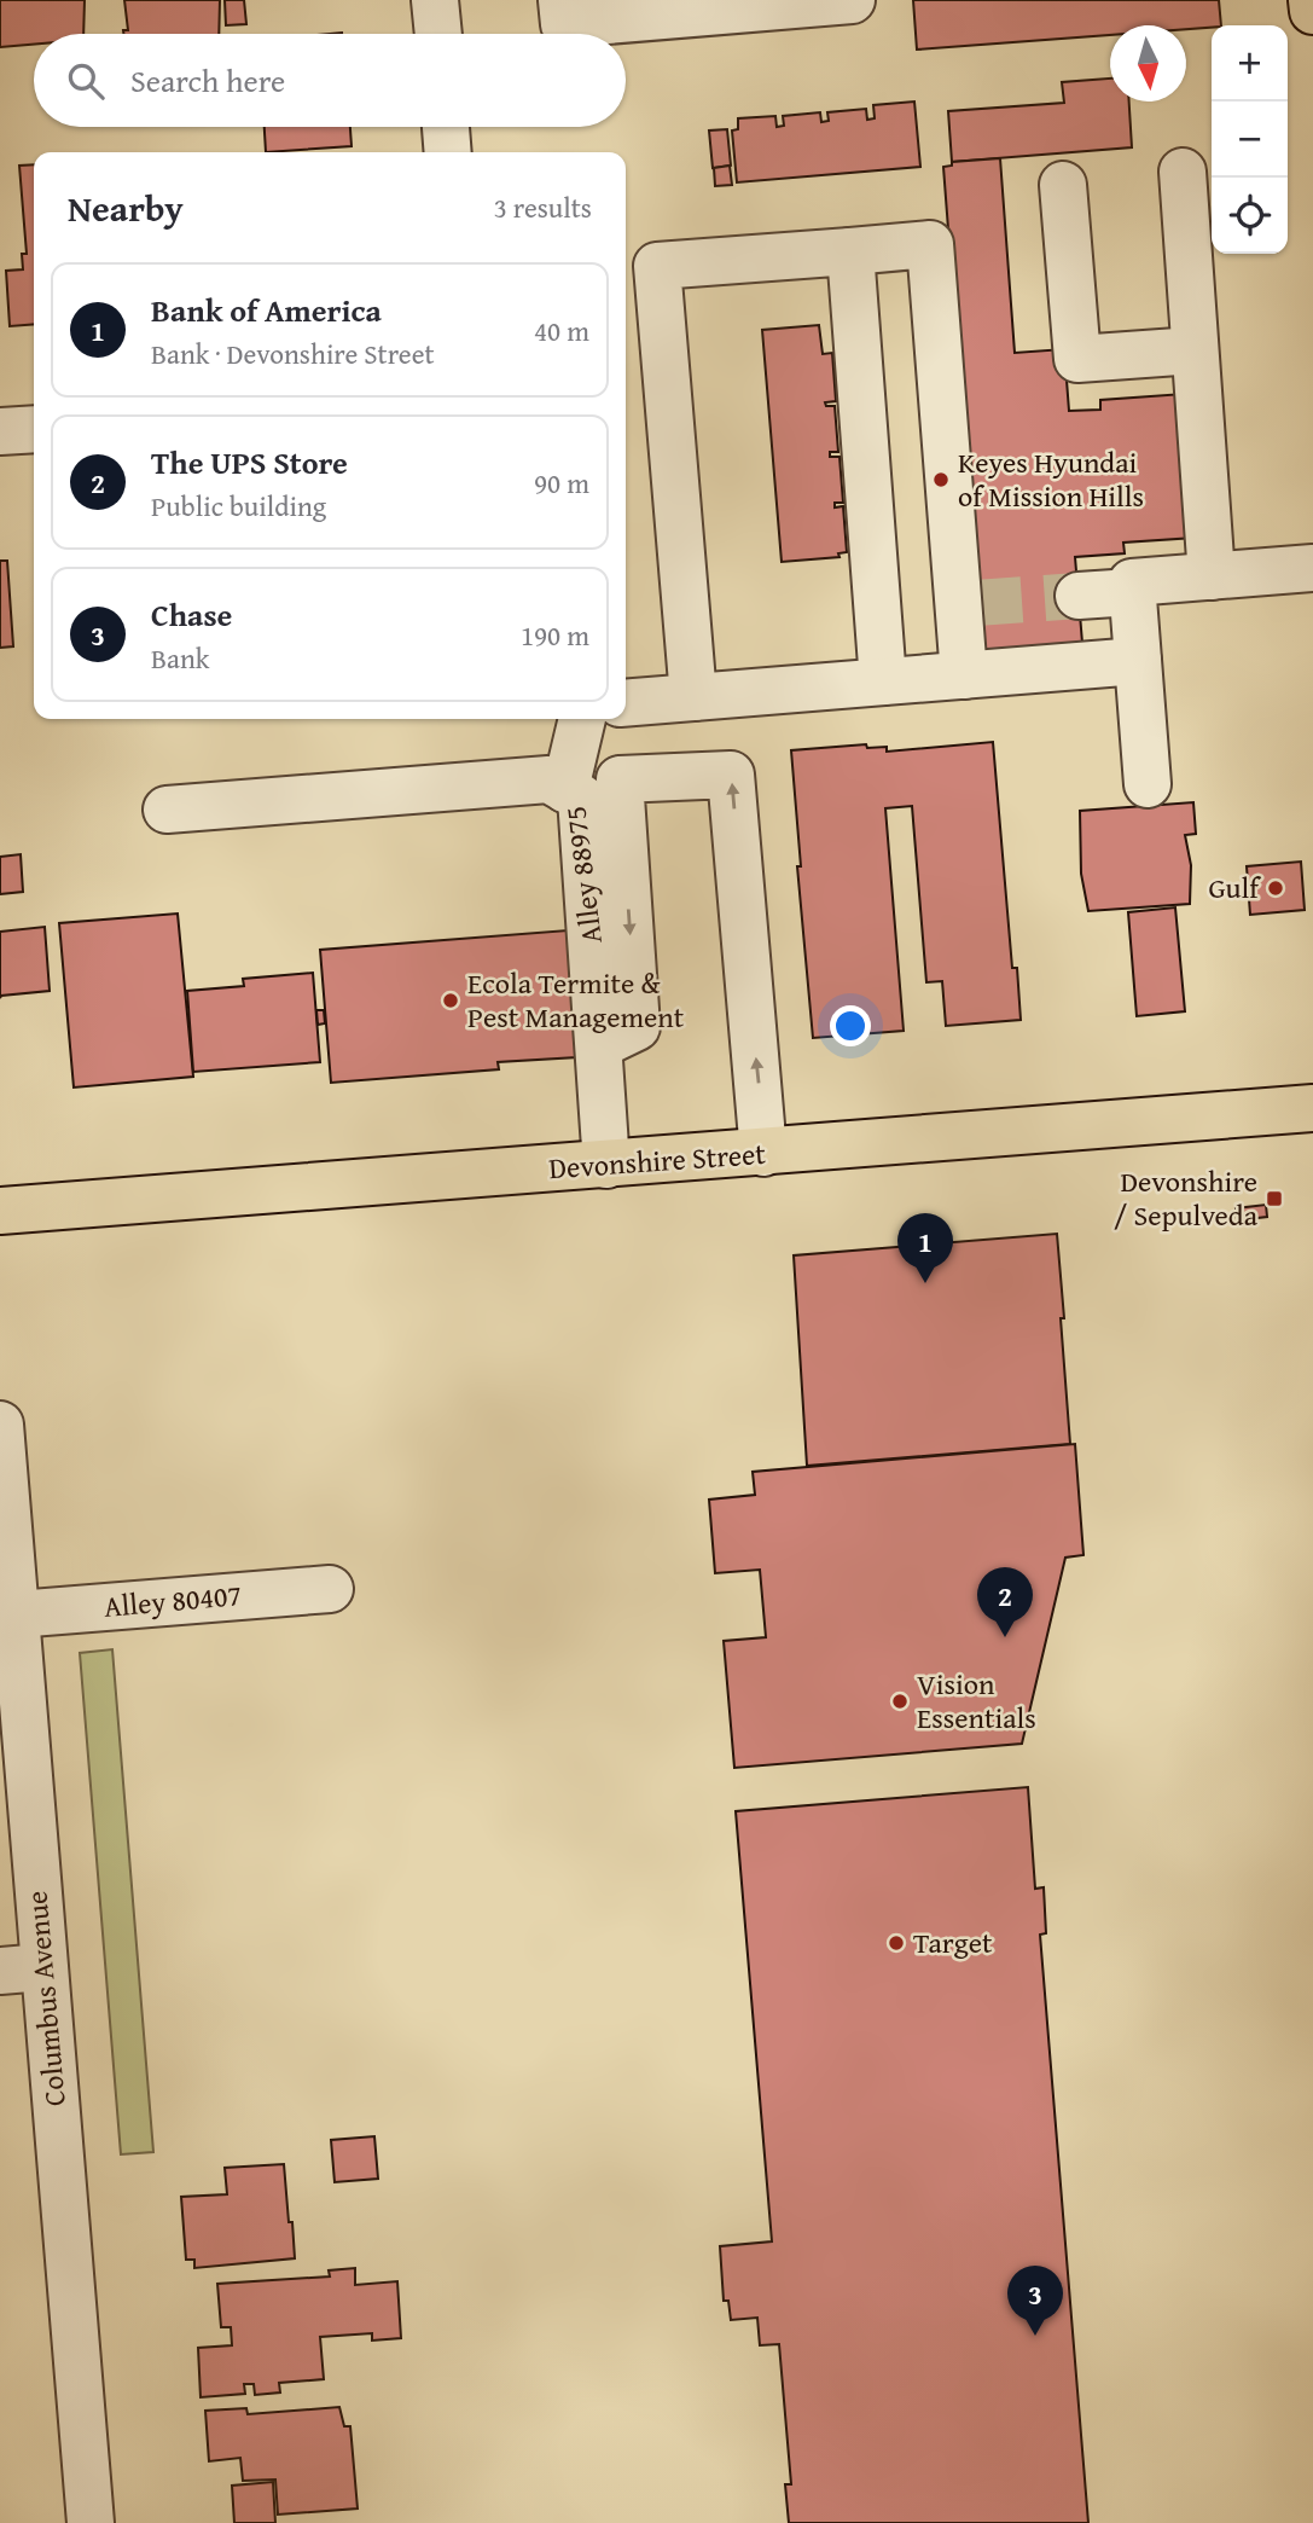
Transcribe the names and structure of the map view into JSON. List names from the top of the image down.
{
  "streets": {
    "main road": ["Devonshire Street"],
    "street": ["Alley 88975", "Alley 80407", "Columbus Avenue"]
  },
  "crossings": [
    ["Alley 88975", "Devonshire Street"],
    ["Alley 80407", "Columbus Avenue"]
  ],
  "places": {
    "other": [
      "Keyes Hyundai of Mission Hills",
      "Gulf",
      "Ecola Termite & Pest Management",
      "Vision Essentials",
      "Target"
    ],
    "transit": ["Devonshire / Sepulveda"]
  },
  "north": "bottom",
  "page": {
    "map_buttons": ["+", "−"],
    "search": "Search here",
    "heading": ["Nearby", "3 results"],
    "list": [
      {
        "mark": "1",
        "name": "Bank of America",
        "note": "Bank · Devonshire Street",
        "value": "40 m"
      },
      {
        "mark": "2",
        "name": "The UPS Store",
        "note": "Public building",
        "value": "90 m"
      },
      {
        "mark": "3",
        "name": "Chase",
        "note": "Bank",
        "value": "190 m"
      }
    ],
    "pins": ["1", "2", "3"]
  }
}
